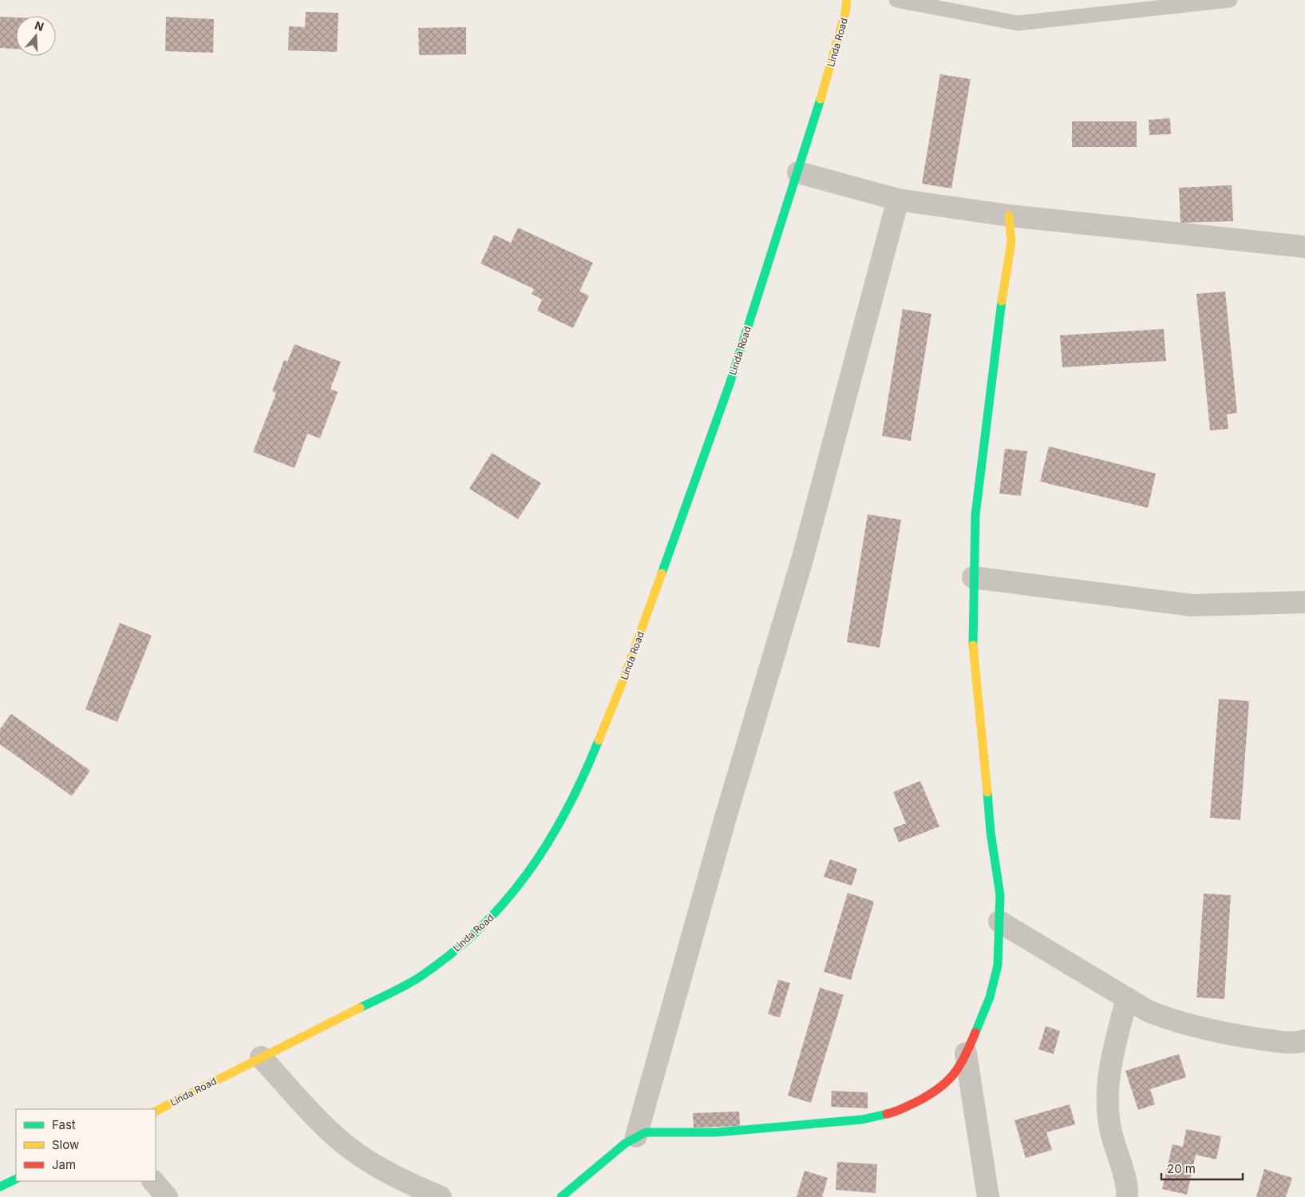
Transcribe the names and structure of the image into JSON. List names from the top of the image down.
{
  "streets": {
    "street": ["Linda Road"]
  },
  "legend": ["Fast", "Slow", "Jam"],
  "scale_bar": "20 m",
  "north": "top"
}
